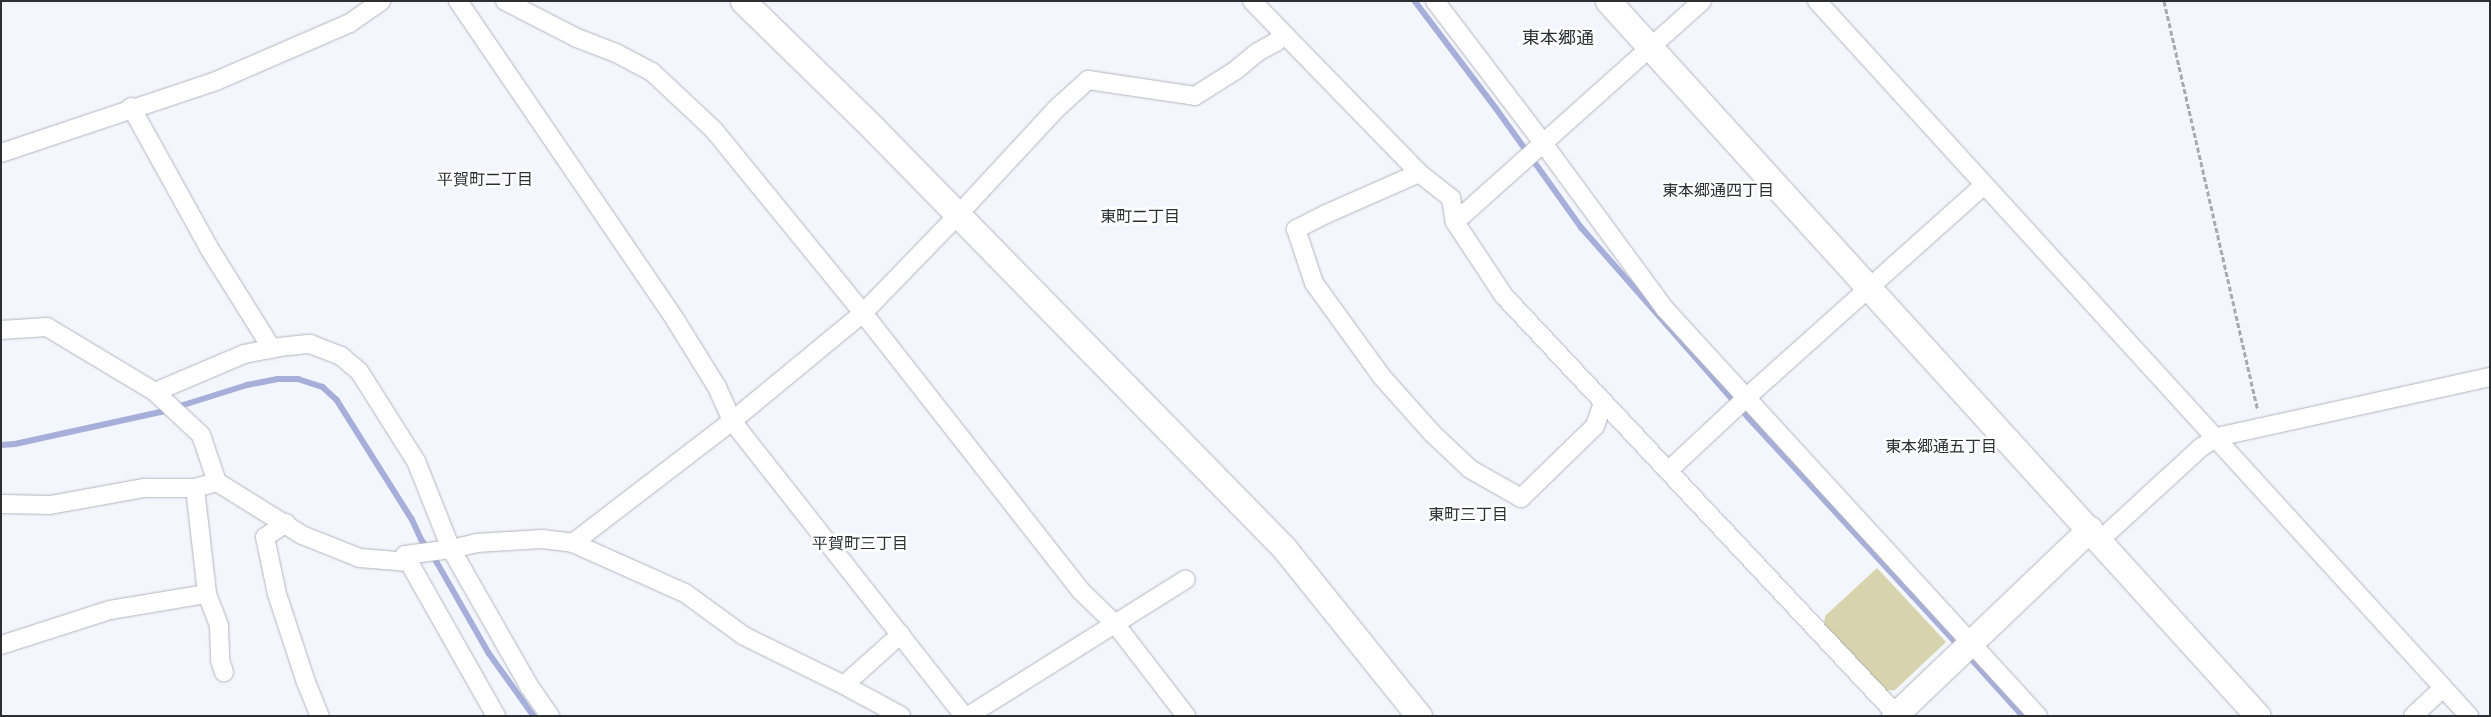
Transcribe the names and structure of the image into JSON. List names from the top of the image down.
{
  "districts": [
    "東本郷通",
    "平賀町二丁目",
    "東本郷通四丁目",
    "東町二丁目",
    "東本郷通五丁目",
    "東町三丁目",
    "平賀町三丁目"
  ]
}
